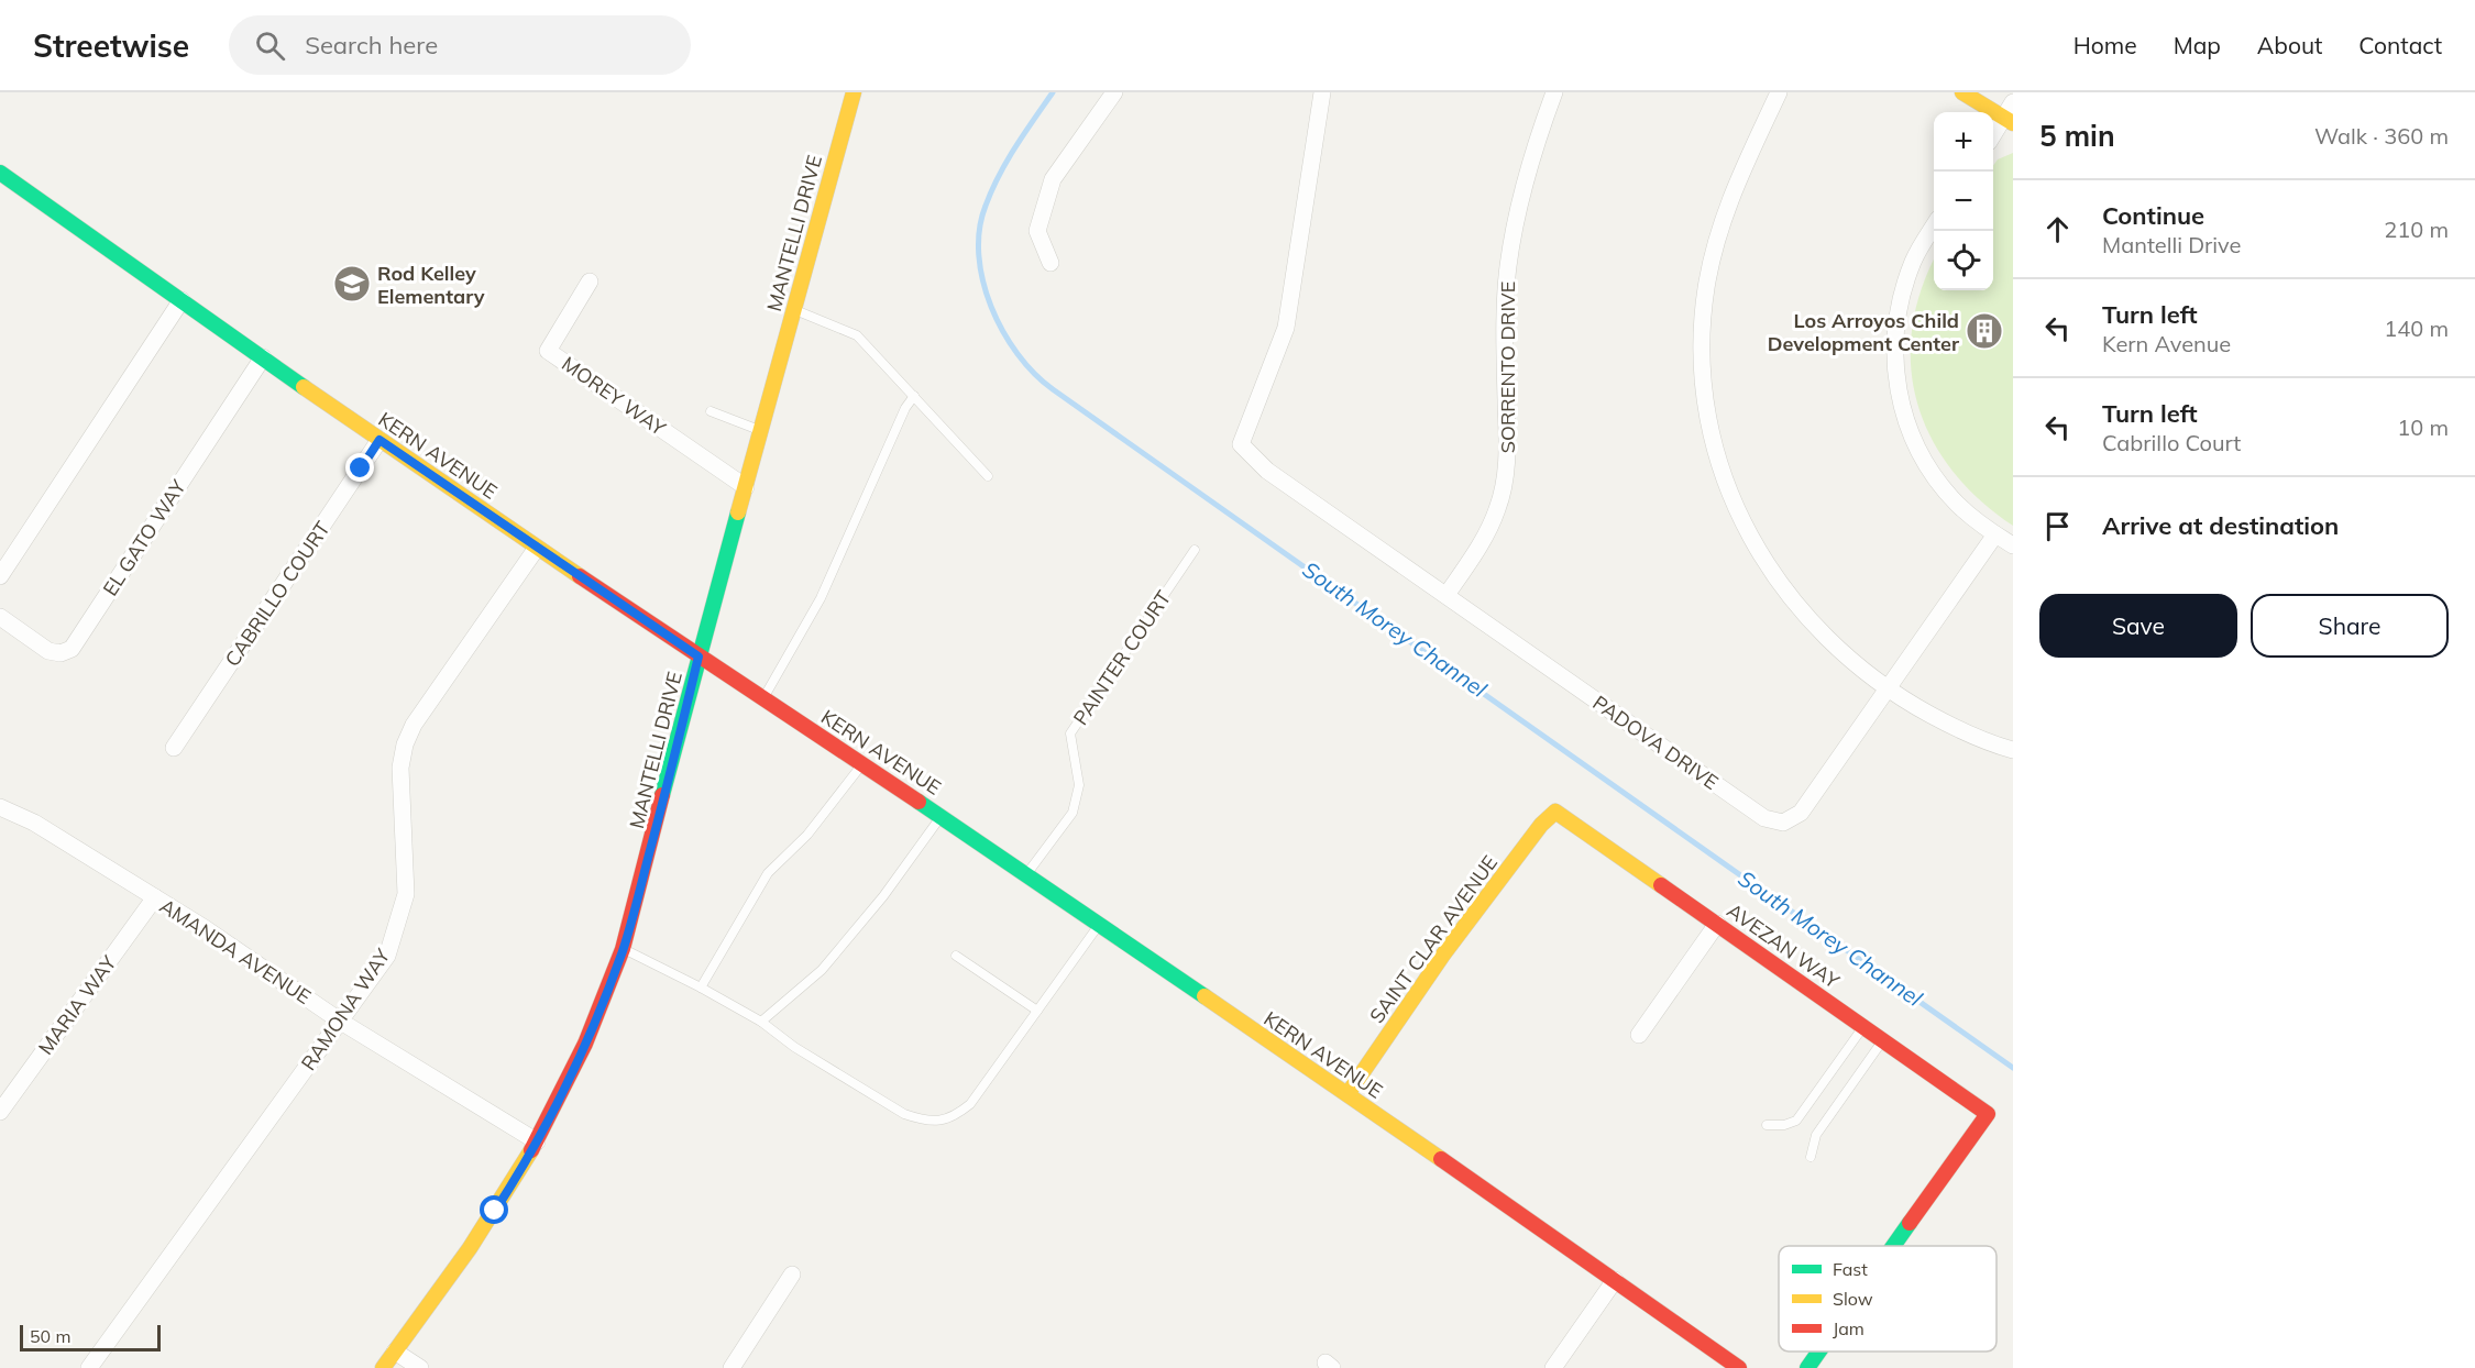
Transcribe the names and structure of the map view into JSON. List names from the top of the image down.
{
  "streets": {
    "street": [
      "MANTELLI DRIVE",
      "SORRENTO DRIVE",
      "MOREY WAY",
      "KERN AVENUE",
      "EL GATO WAY",
      "CABRILLO COURT",
      "PADOVA DRIVE",
      "SAINT CLAR AVENUE",
      "AVEZAN WAY",
      "AMANDA AVENUE",
      "MARIA WAY",
      "RAMONA WAY"
    ],
    "lane": ["PAINTER COURT"]
  },
  "crossings": [
    ["MANTELLI DRIVE", "MOREY WAY"],
    ["MANTELLI DRIVE", "KERN AVENUE"],
    ["MANTELLI DRIVE", "AMANDA AVENUE"],
    ["SORRENTO DRIVE", "PADOVA DRIVE"],
    ["KERN AVENUE", "EL GATO WAY"],
    ["KERN AVENUE", "CABRILLO COURT"],
    ["KERN AVENUE", "PAINTER COURT"],
    ["KERN AVENUE", "SAINT CLAR AVENUE"],
    ["KERN AVENUE", "RAMONA WAY"],
    ["SAINT CLAR AVENUE", "AVEZAN WAY"],
    ["AMANDA AVENUE", "MARIA WAY"],
    ["AMANDA AVENUE", "RAMONA WAY"]
  ],
  "water": ["South Morey Channel"],
  "places": {
    "school or university": ["Rod Kelley Elementary"],
    "building": ["Los Arroyos Child Development Center"]
  },
  "legend": ["Fast", "Slow", "Jam"],
  "scale_bar": "50 m",
  "page": {
    "header": "Streetwise",
    "search": "Search here",
    "nav": [
      "Home",
      "Map",
      "About",
      "Contact"
    ],
    "heading": ["5 min", "Walk · 360 m"],
    "map_buttons": ["+", "−"],
    "list": [
      ["Continue", "Mantelli Drive", "210 m"],
      ["Turn left", "Kern Avenue", "140 m"],
      ["Turn left", "Cabrillo Court", "10 m"],
      "Arrive at destination"
    ],
    "buttons": ["Save", "Share"],
    "scale": "50 m"
  }
}
